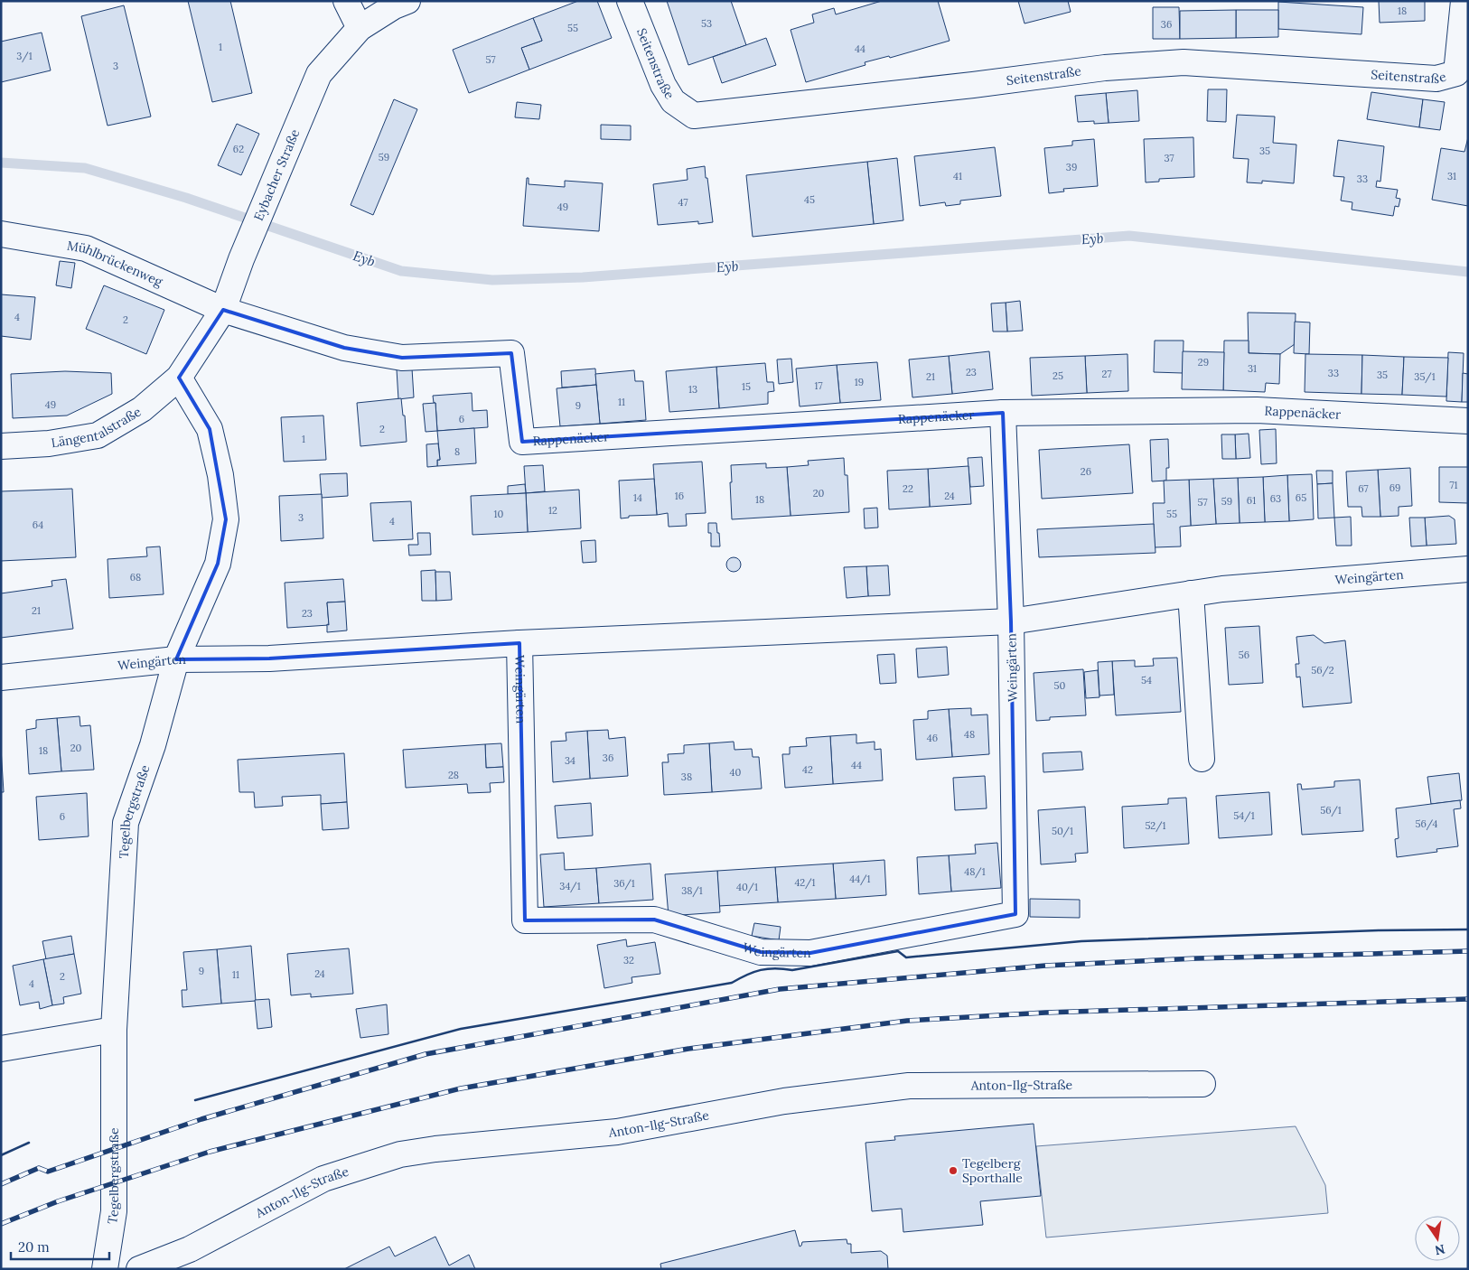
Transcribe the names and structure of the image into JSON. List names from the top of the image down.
{
  "streets": {
    "street": [
      "Seitenstraße",
      "Eybacher Straße",
      "Mühlbrückenweg",
      "Rappenäcker",
      "Längentalstraße",
      "Weingärten",
      "Tegelbergstraße",
      "Anton-Ilg-Straße"
    ]
  },
  "crossings": [
    ["Eybacher Straße", "Mühlbrückenweg"],
    ["Eybacher Straße", "Rappenäcker"],
    ["Eybacher Straße", "Längentalstraße"],
    ["Eybacher Straße", "Tegelbergstraße"],
    ["Mühlbrückenweg", "Rappenäcker"],
    ["Längentalstraße", "Tegelbergstraße"],
    ["Weingärten", "Tegelbergstraße"]
  ],
  "water": ["Eyb"],
  "places": ["Tegelberg Sporthalle"],
  "house_numbers": [
    "18",
    "53",
    "36",
    "55",
    "1",
    "44",
    "3/1",
    "57",
    "3",
    "62",
    "35",
    "59",
    "37",
    "39",
    "41",
    "31",
    "33",
    "45",
    "47",
    "49",
    "4",
    "2",
    "29",
    "31",
    "23",
    "33",
    "27",
    "35",
    "25",
    "21",
    "35/1",
    "19",
    "17",
    "15",
    "13",
    "11",
    "49",
    "9",
    "6",
    "2",
    "1",
    "8",
    "26",
    "71",
    "69",
    "22",
    "67",
    "20",
    "16",
    "24",
    "14",
    "65",
    "63",
    "18",
    "61",
    "59",
    "57",
    "12",
    "10",
    "55",
    "3",
    "4",
    "64",
    "68",
    "21",
    "23",
    "56",
    "56/2",
    "54",
    "50",
    "48",
    "46",
    "20",
    "18",
    "36",
    "34",
    "44",
    "42",
    "40",
    "28",
    "38",
    "56/1",
    "54/1",
    "6",
    "56/4",
    "52/1",
    "50/1",
    "48/1",
    "44/1",
    "42/1",
    "36/1",
    "34/1",
    "40/1",
    "38/1",
    "32",
    "9",
    "24",
    "11",
    "2",
    "4"
  ],
  "scale_bar": "20 m",
  "north": "bottom"
}
